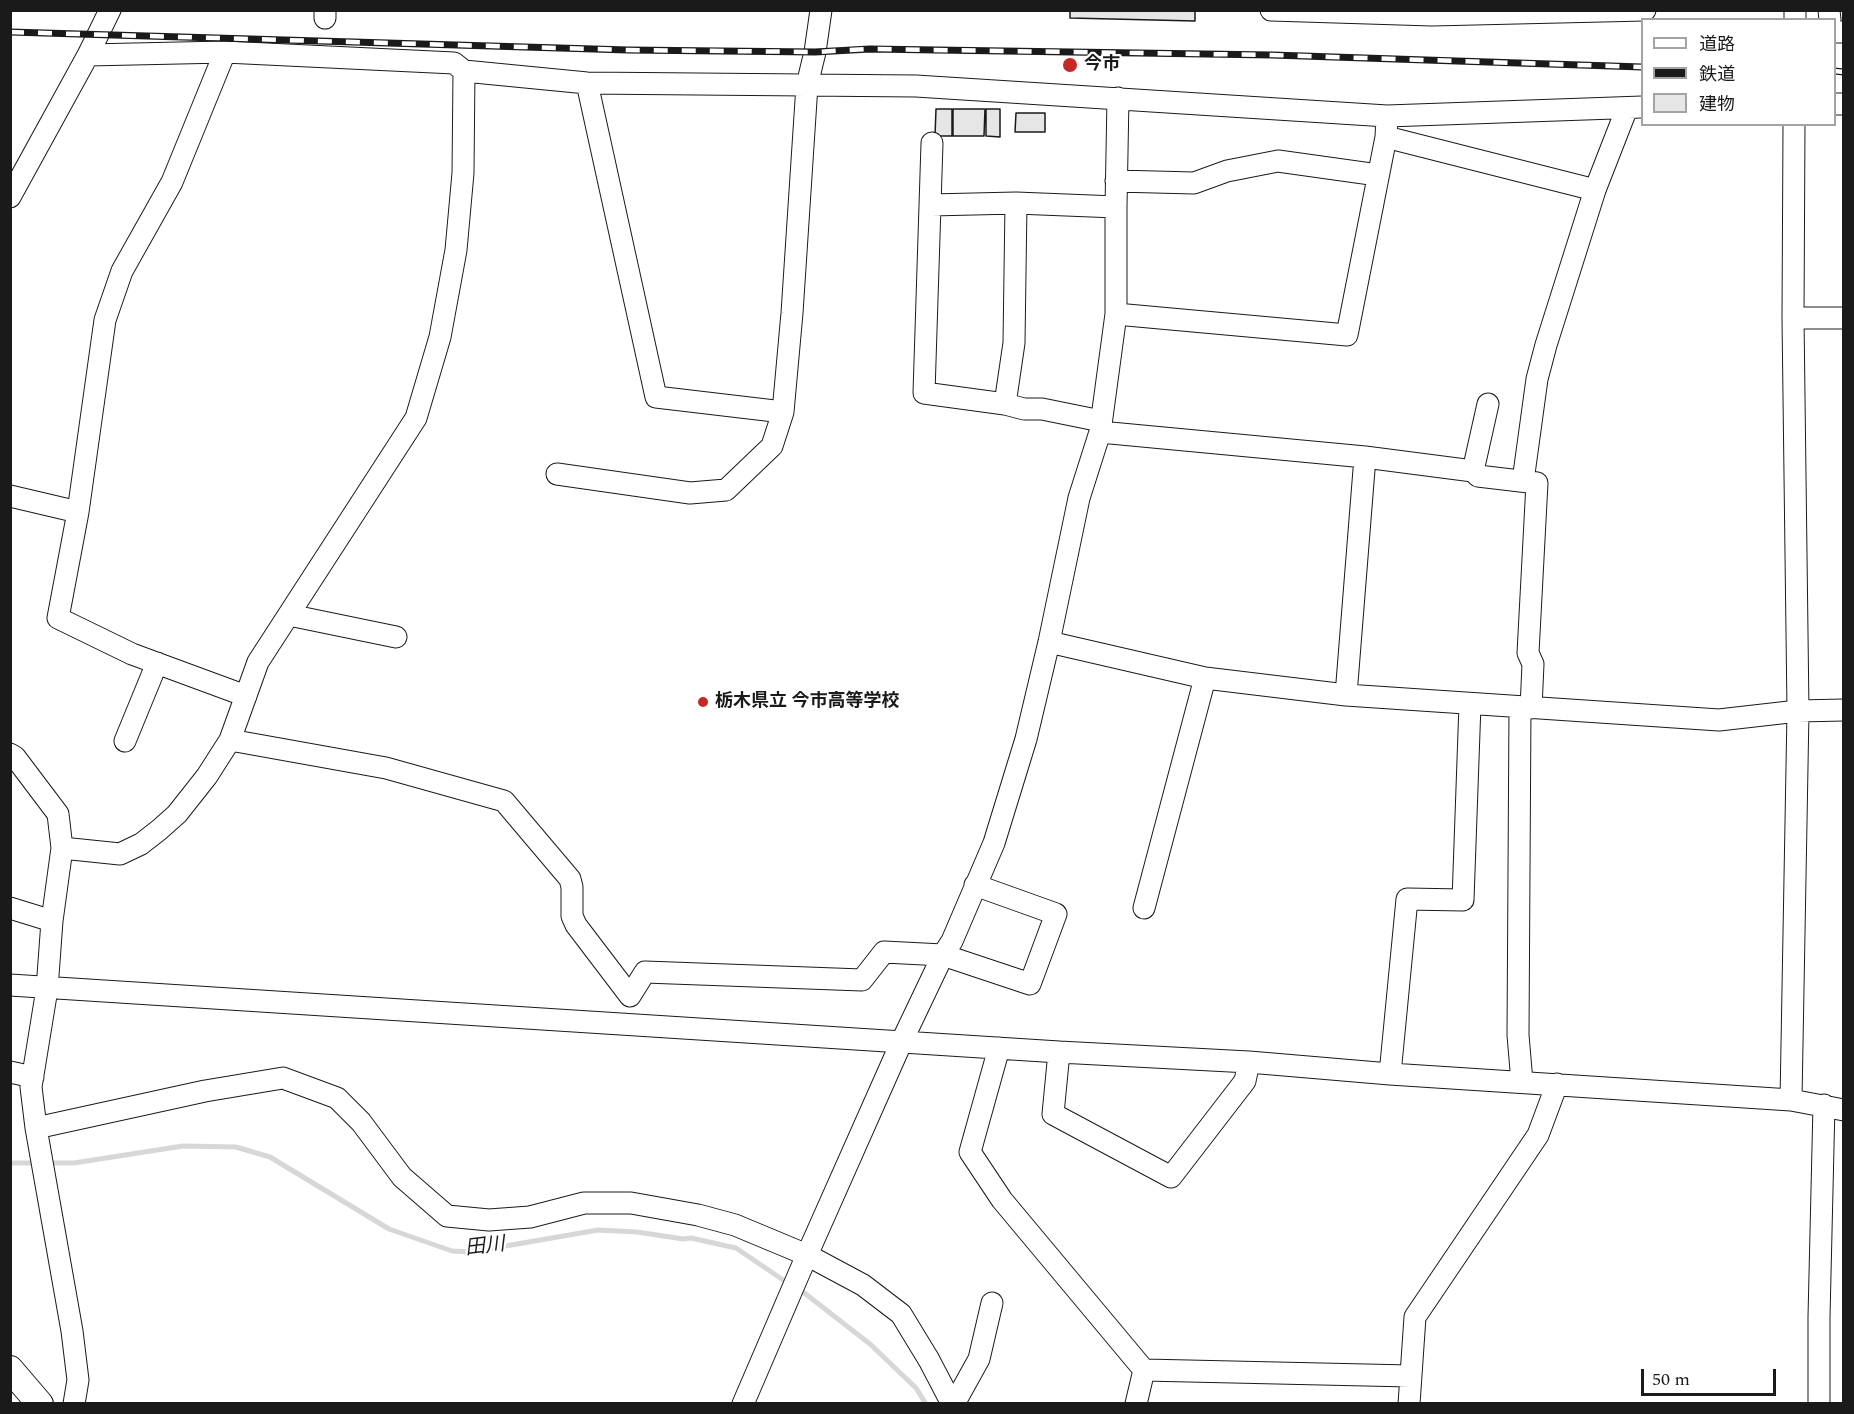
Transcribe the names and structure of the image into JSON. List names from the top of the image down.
{
  "water": ["田川"],
  "places": ["今市", "栃木県立 今市高等学校"],
  "legend": ["道路", "鉄道", "建物"],
  "scale_bar": "50 m"
}
